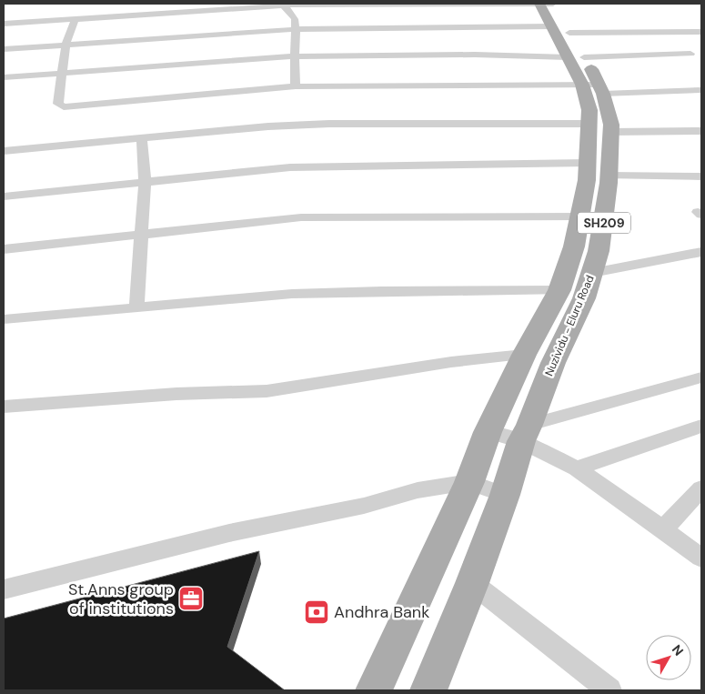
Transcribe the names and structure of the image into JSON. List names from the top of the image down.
{
  "streets": {
    "main road": ["SH209", "Nuzividu - Eluru Road"]
  },
  "places": {
    "office": ["St.Anns group of institutions"],
    "bank": ["Andhra Bank"]
  },
  "north": "top right"
}
